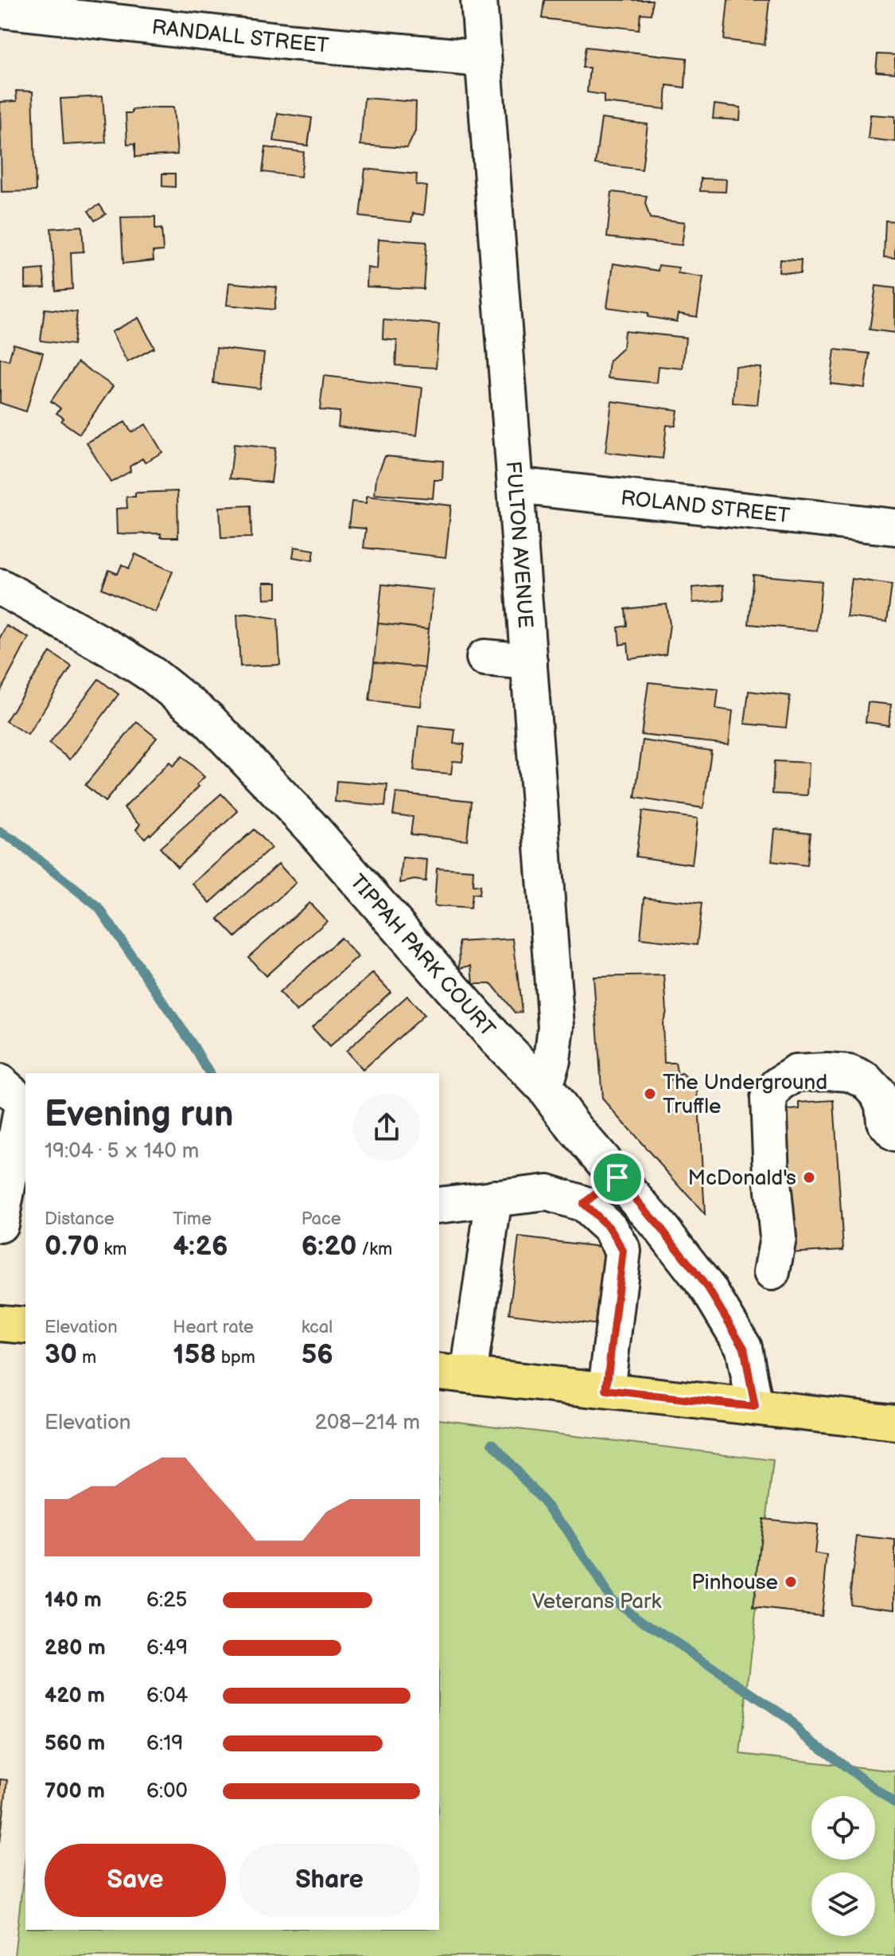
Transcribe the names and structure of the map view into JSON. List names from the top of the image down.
{
  "streets": {
    "street": [
      "RANDALL STREET",
      "ROLAND STREET",
      "FULTON AVENUE",
      "TIPPAH PARK COURT"
    ]
  },
  "crossings": [
    ["RANDALL STREET", "FULTON AVENUE"],
    ["ROLAND STREET", "FULTON AVENUE"],
    ["FULTON AVENUE", "TIPPAH PARK COURT"]
  ],
  "parks": ["Veterans Park"],
  "places": ["The Underground Truffle", "McDonald's", "Pinhouse"],
  "page": {
    "heading": ["Evening run", "19:04 · 5 × 140 m"],
    "stats": [
      ["Distance", "0.70 km"],
      ["Time", "4:26"],
      ["Pace", "6:20 /km"],
      ["Elevation", "30 m"],
      ["Heart rate", "158 bpm"],
      ["kcal", "56"]
    ],
    "chart": ["Elevation", "208–214 m"],
    "list": [
      {
        "name": "140 m",
        "note": "6:25"
      },
      {
        "name": "280 m",
        "note": "6:49"
      },
      {
        "name": "420 m",
        "note": "6:04"
      },
      {
        "name": "560 m",
        "note": "6:19"
      },
      {
        "name": "700 m",
        "note": "6:00"
      }
    ],
    "buttons": ["Save", "Share"]
  }
}
